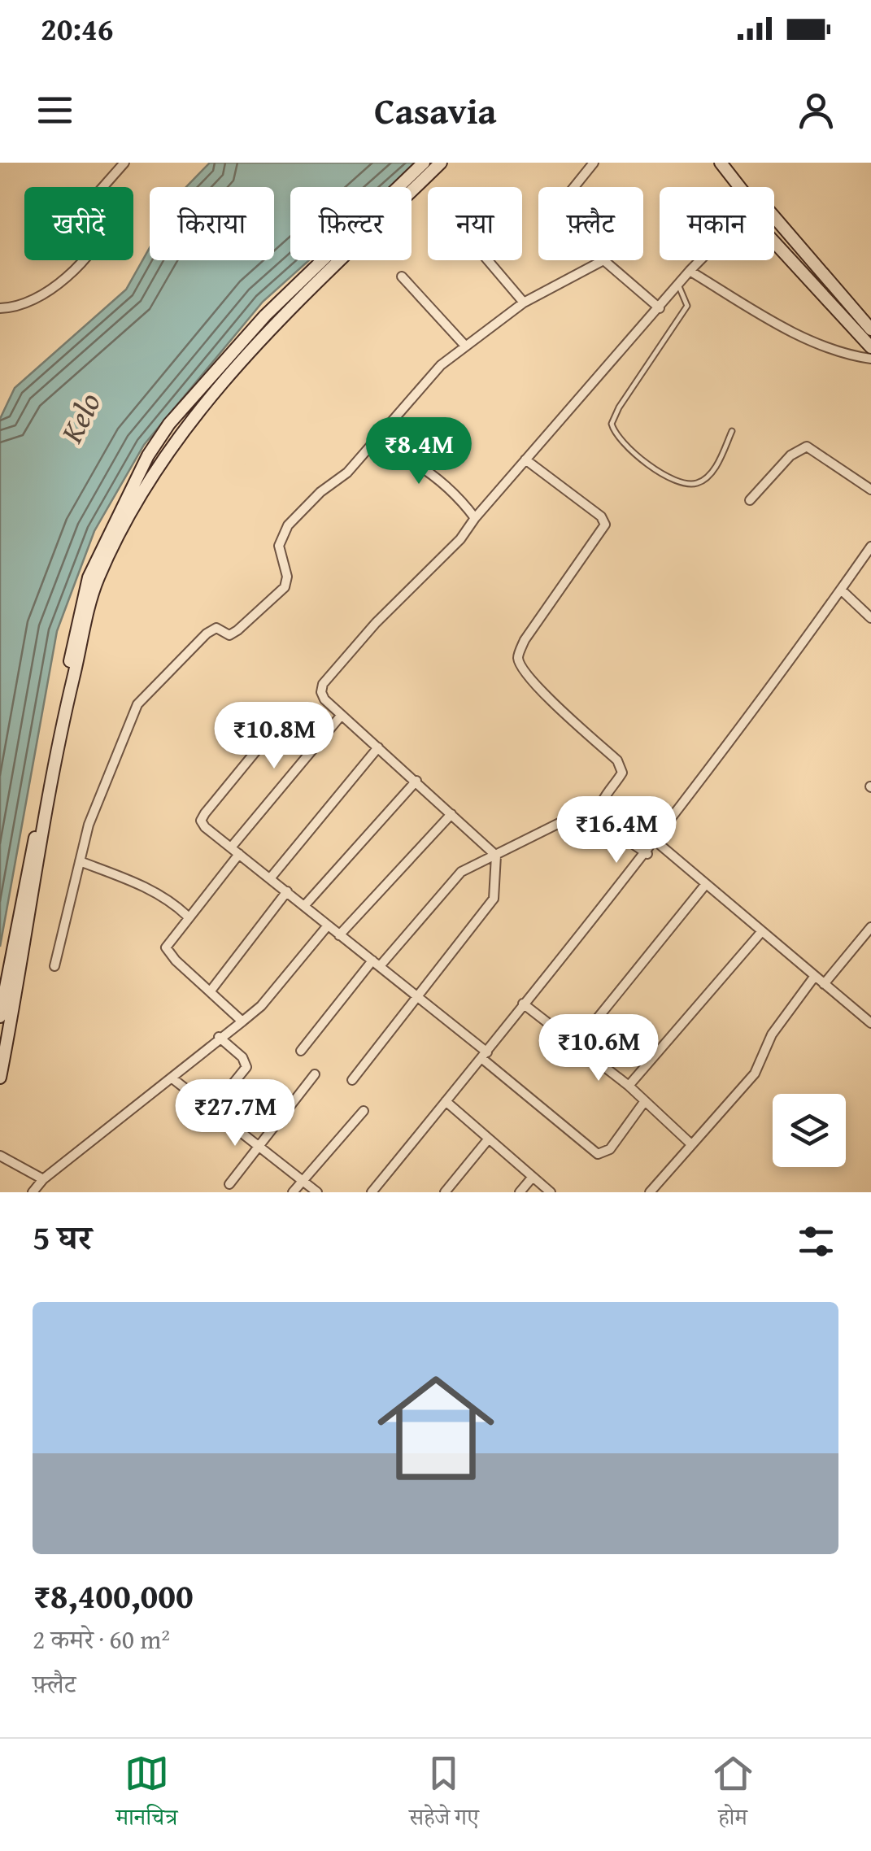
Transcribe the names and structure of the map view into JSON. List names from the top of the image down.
{
  "water": ["Kelo"],
  "page": {
    "status": "20:46",
    "header": "Casavia",
    "chip": [
      "खरीदें",
      "किराया",
      "फ़िल्टर",
      "नया",
      "फ़्लैट",
      "मकान"
    ],
    "price": [
      "₹8.4M",
      "₹10.8M",
      "₹16.4M",
      "₹10.6M",
      "₹27.7M"
    ],
    "heading": "5 घर",
    "list": [
      {
        "name": "₹8,400,000",
        "note": "2 कमरे · 60 m² · फ़्लैट"
      }
    ],
    "tabs": ["मानचित्र", "सहेजे गए", "होम"]
  }
}
